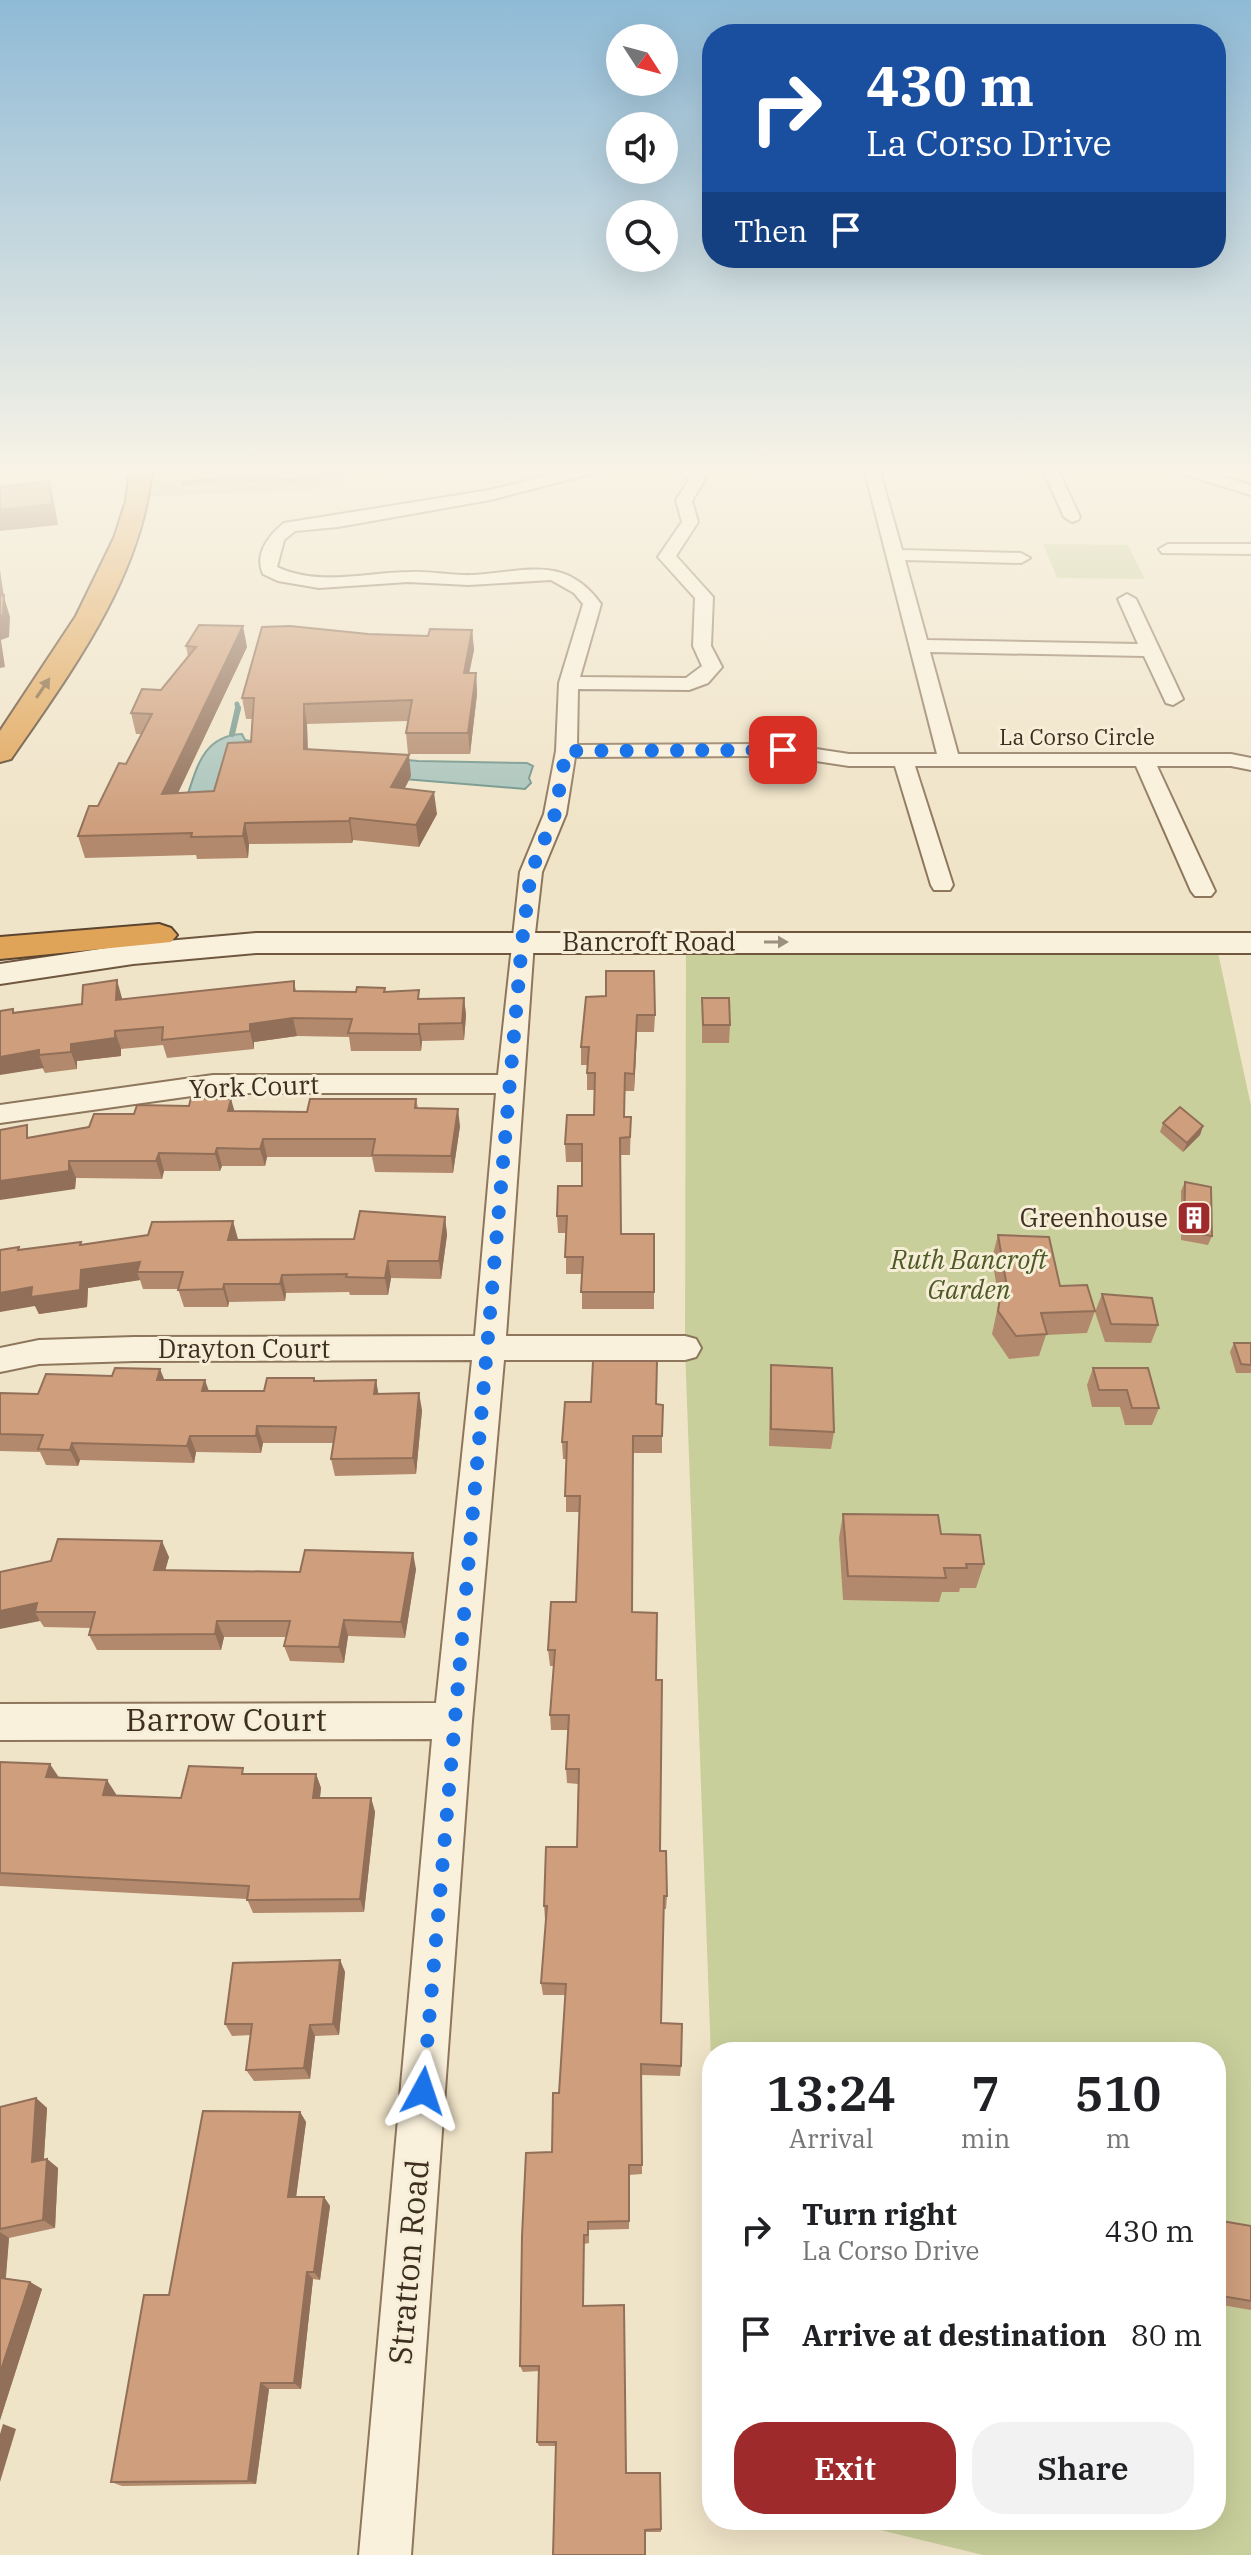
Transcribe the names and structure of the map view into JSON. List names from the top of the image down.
{
  "streets": {
    "main road": ["Bancroft Road"],
    "street": [
      "La Corso Circle",
      "York Court",
      "Drayton Court",
      "Barrow Court",
      "Stratton Road"
    ]
  },
  "crossings": [
    ["La Corso Circle", "Stratton Road"],
    ["Bancroft Road", "Stratton Road"],
    ["York Court", "Stratton Road"],
    ["Drayton Court", "Stratton Road"],
    ["Barrow Court", "Stratton Road"]
  ],
  "parks": ["Ruth Bancroft Garden"],
  "places": {
    "building": ["Greenhouse"]
  },
  "north": "bottom right",
  "page": {
    "turn": ["430 m", "La Corso Drive"],
    "then": "Then",
    "eta": [
      "13:24",
      "Arrival",
      "7",
      "min",
      "510",
      "m"
    ],
    "list": [
      {
        "name": "Turn right",
        "note": "La Corso Drive",
        "value": "430 m"
      },
      {
        "name": "Arrive at destination",
        "value": "80 m"
      }
    ],
    "buttons": ["Exit", "Share"]
  }
}
